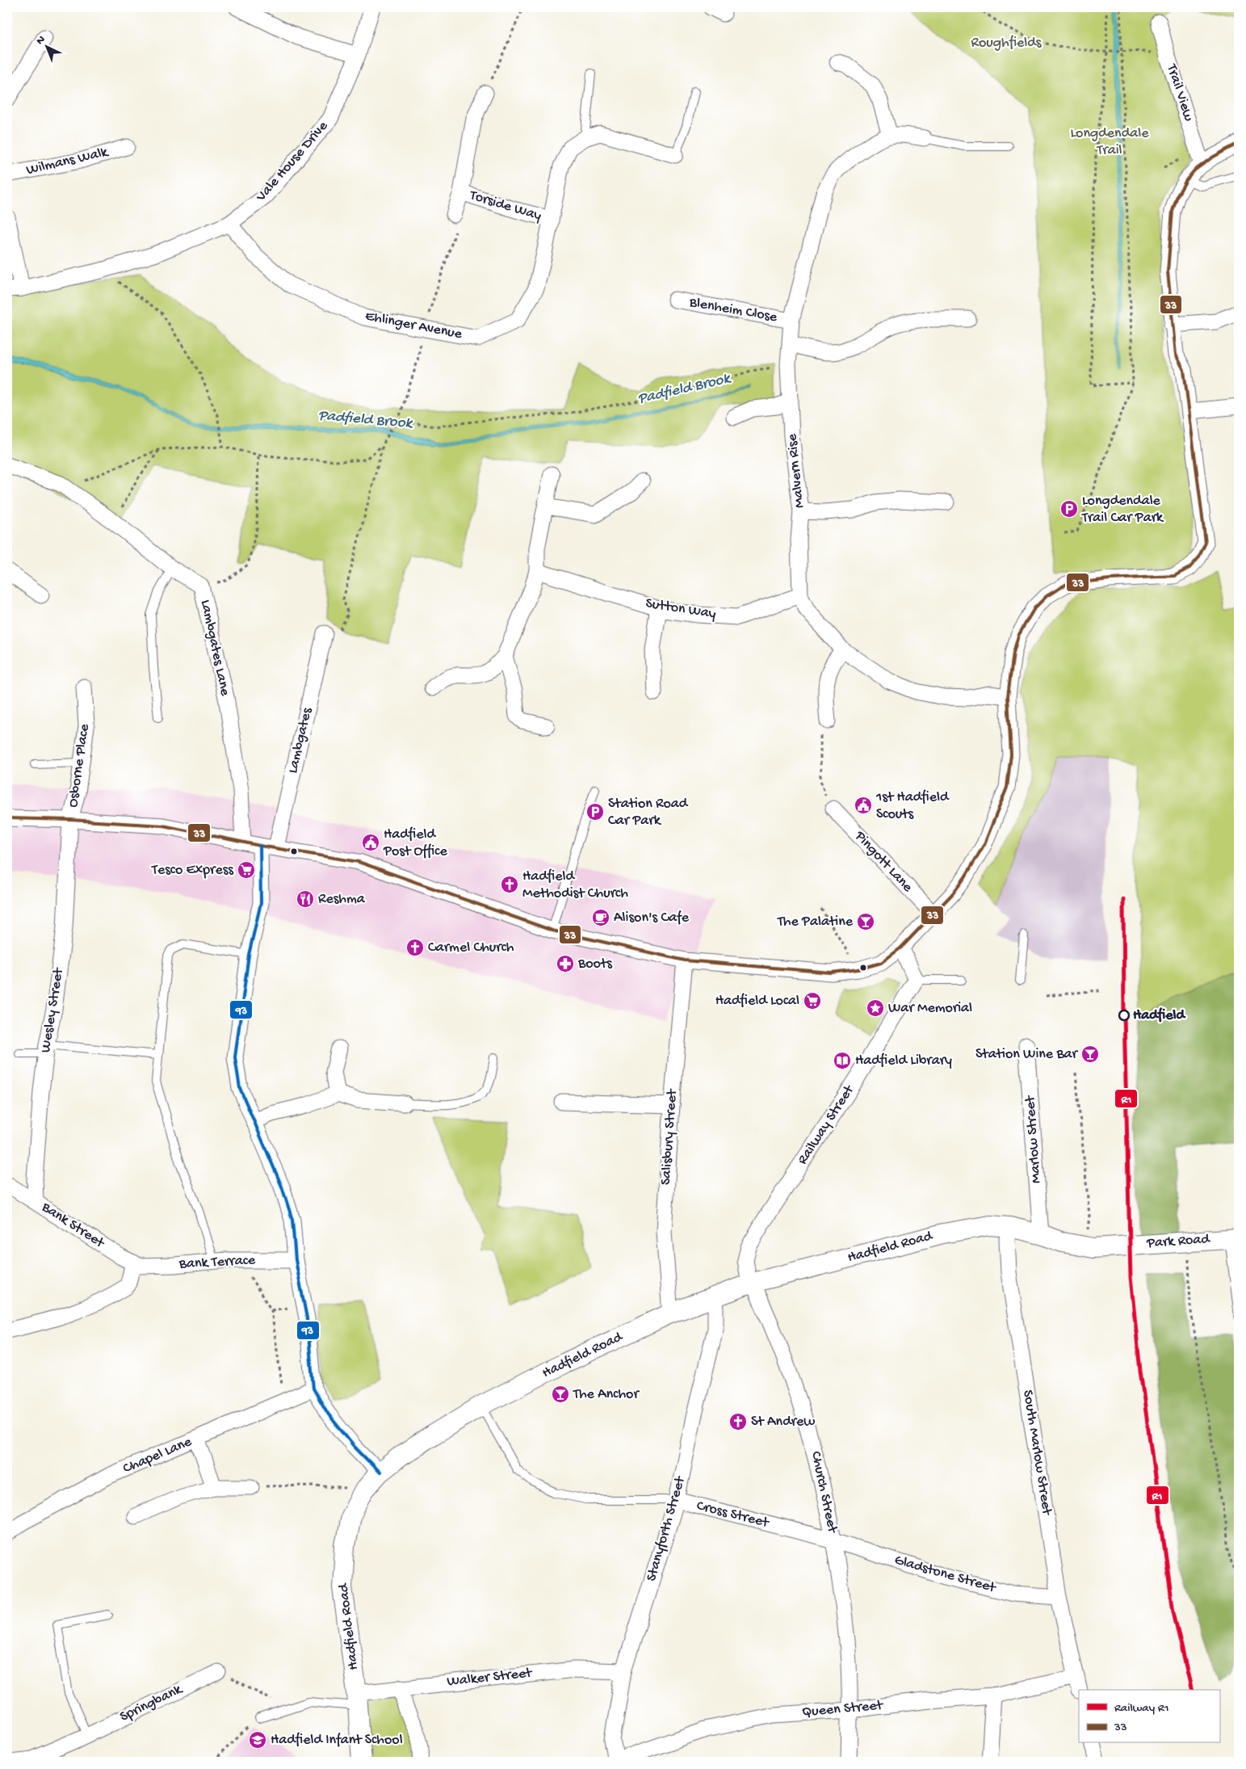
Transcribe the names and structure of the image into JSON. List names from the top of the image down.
{
  "streets": {
    "street": [
      "Trail View",
      "Wilmans Walk",
      "Vale House Drive",
      "Torside Way",
      "Blenheim Close",
      "Ehlinger Avenue",
      "Malvern Rise",
      "Sutton Way",
      "Lambgates Lane",
      "Lambgates",
      "Osborne Place",
      "Pingott Lane",
      "Wesley Street",
      "Railway Street",
      "Salisbury Street",
      "Marlow Street",
      "Bank Street",
      "Park Road",
      "Hadfield Road",
      "Bank Terrace",
      "South Marlow Street",
      "Chapel Lane",
      "Church Street",
      "Cross Street",
      "Stanyforth Street",
      "Gladstone Street",
      "Walker Street",
      "Springbank",
      "Queen Street"
    ]
  },
  "crossings": [
    ["Vale House Drive", "Ehlinger Avenue"],
    ["Torside Way", "Ehlinger Avenue"],
    ["Blenheim Close", "Malvern Rise"],
    ["Malvern Rise", "Sutton Way"],
    ["Osborne Place", "Wesley Street"],
    ["Wesley Street", "Bank Street"],
    ["Railway Street", "Hadfield Road"],
    ["Railway Street", "Church Street"],
    ["Salisbury Street", "Hadfield Road"],
    ["Marlow Street", "Hadfield Road"],
    ["Bank Street", "Bank Terrace"],
    ["Park Road", "Hadfield Road"],
    ["Hadfield Road", "South Marlow Street"],
    ["Hadfield Road", "Church Street"],
    ["Hadfield Road", "Cross Street"],
    ["Hadfield Road", "Stanyforth Street"],
    ["Hadfield Road", "Walker Street"],
    ["South Marlow Street", "Gladstone Street"],
    ["South Marlow Street", "Queen Street"],
    ["Church Street", "Cross Street"],
    ["Church Street", "Gladstone Street"],
    ["Church Street", "Queen Street"],
    ["Cross Street", "Stanyforth Street"],
    ["Cross Street", "Gladstone Street"],
    ["Stanyforth Street", "Walker Street"],
    ["Stanyforth Street", "Queen Street"]
  ],
  "water": ["Padfield Brook"],
  "parks": ["Roughfields", "Longdendale Trail"],
  "places": {
    "parking": ["Longdendale Trail Car Park", "Station Road Car Park"],
    "public building": ["1st Hadfield Scouts", "Hadfield Post Office"],
    "supermarket": ["Tesco Express", "Hadfield Local"],
    "church": ["Hadfield Methodist Church", "Carmel Church", "St Andrew"],
    "restaurant": ["Reshma"],
    "cafe": ["Alison's Cafe"],
    "bar": ["The Palatine", "Station Wine Bar", "The Anchor"],
    "pharmacy": ["Boots"],
    "place": ["War Memorial"],
    "other": ["Hadfield"],
    "library": ["Hadfield Library"],
    "school or university": ["Hadfield Infant School"]
  },
  "lines": ["transit line 33", "transit line 93", "rail line R1"],
  "legend": ["Railway R1", "33"],
  "north": "top left"
}
